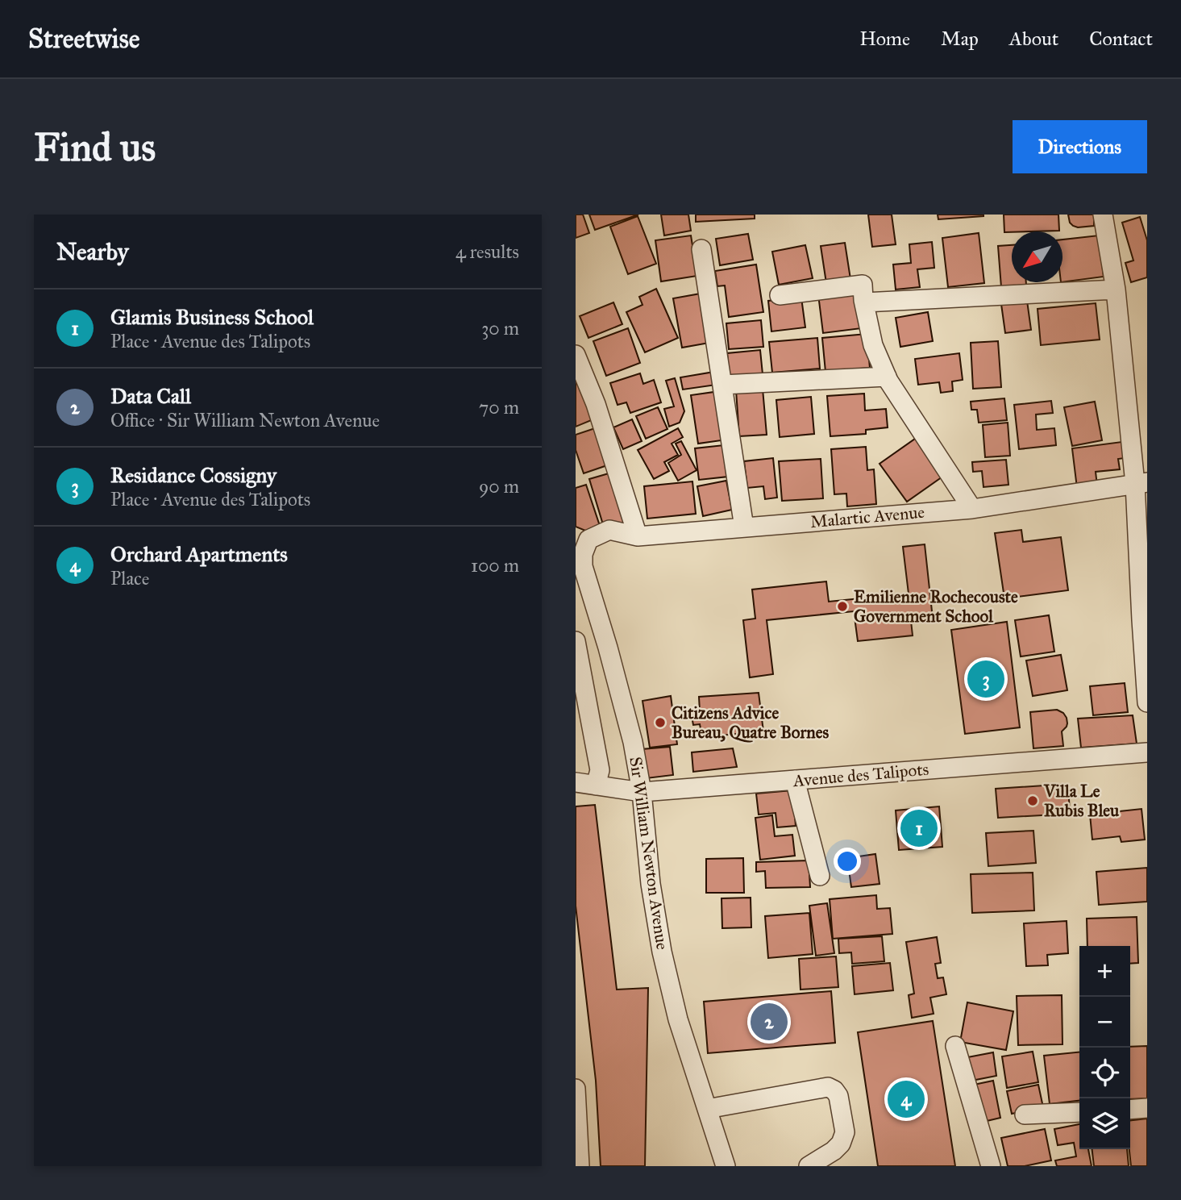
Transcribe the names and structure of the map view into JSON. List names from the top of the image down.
{
  "streets": {
    "street": ["Malartic Avenue", "Avenue des Talipots", "Sir William Newton Avenue"]
  },
  "crossings": [
    ["Malartic Avenue", "Sir William Newton Avenue"],
    ["Avenue des Talipots", "Sir William Newton Avenue"]
  ],
  "places": ["Emilienne Rochecouste Government School", "Citizens Advice Bureau, Quatre Bornes", "Villa Le Rubis Bleu"],
  "north": "bottom left",
  "page": {
    "header": "Streetwise",
    "nav": [
      "Home",
      "Map",
      "About",
      "Contact"
    ],
    "buttons": "Directions",
    "title": "Find us",
    "heading": ["Nearby", "4 results"],
    "list": [
      {
        "mark": "1",
        "name": "Glamis Business School",
        "note": "Place · Avenue des Talipots",
        "value": "30 m"
      },
      {
        "mark": "2",
        "name": "Data Call",
        "note": "Office · Sir William Newton Avenue",
        "value": "70 m"
      },
      {
        "mark": "3",
        "name": "Residance Cossigny",
        "note": "Place · Avenue des Talipots",
        "value": "90 m"
      },
      {
        "mark": "4",
        "name": "Orchard Apartments",
        "note": "Place",
        "value": "100 m"
      }
    ],
    "pins": [
      "3",
      "1",
      "2",
      "4"
    ],
    "map_buttons": ["+", "−"]
  }
}
